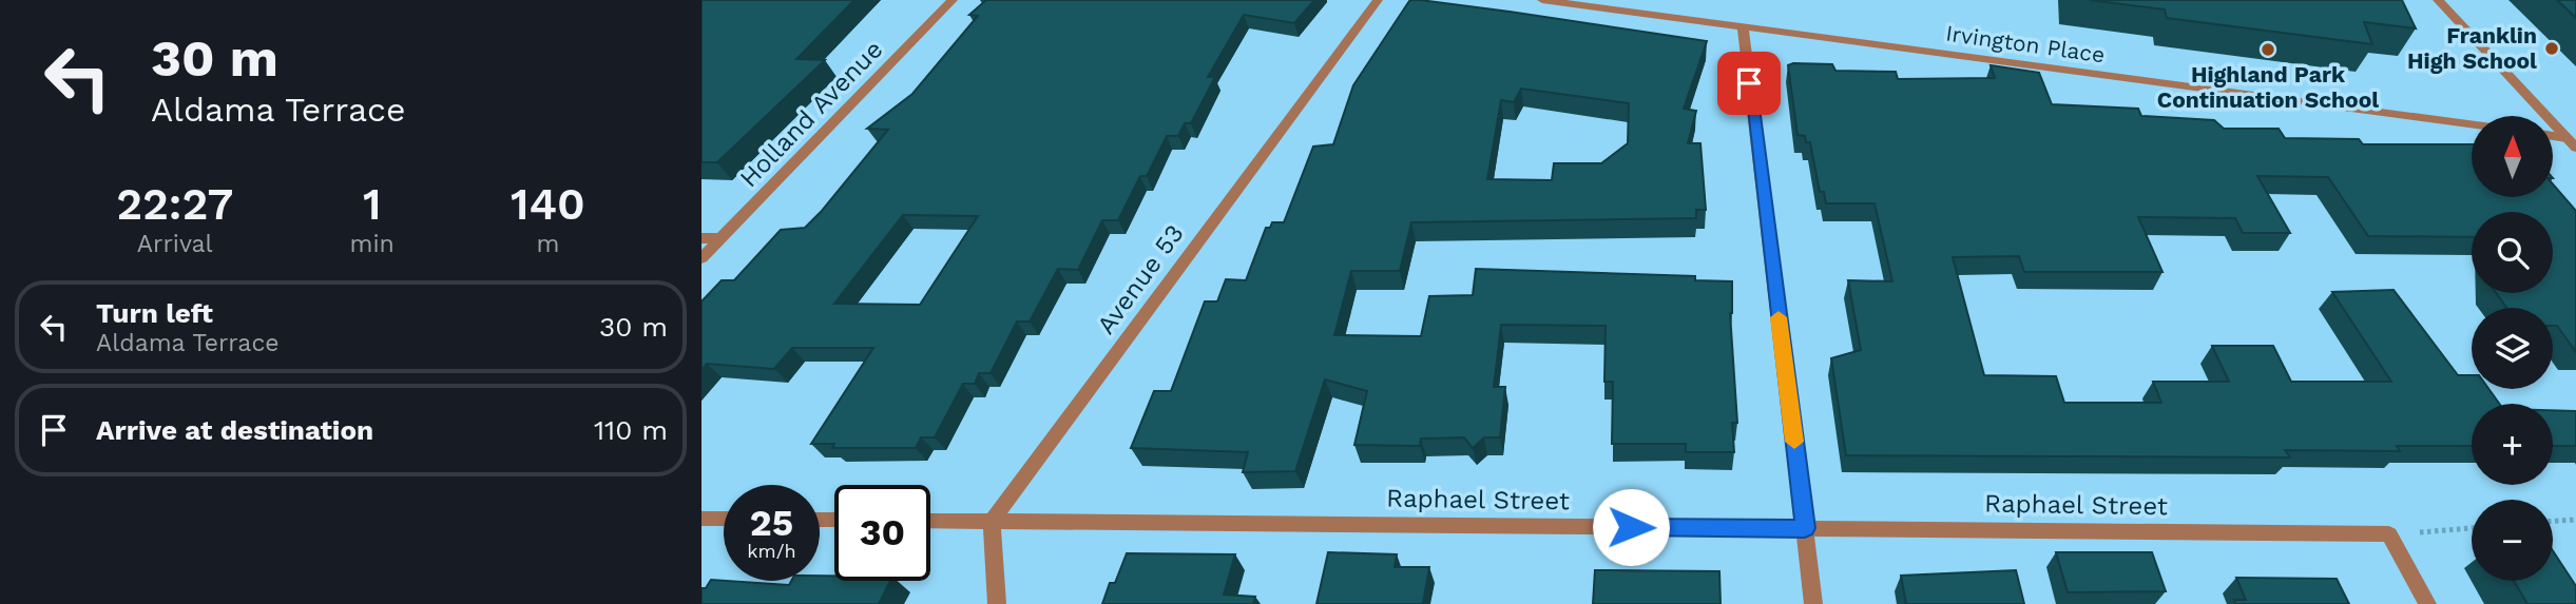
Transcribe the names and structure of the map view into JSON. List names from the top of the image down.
{
  "streets": {
    "street": [
      "Irvington Place",
      "Holland Avenue",
      "Avenue 53",
      "Raphael Street"
    ]
  },
  "crossings": [
    ["Avenue 53", "Raphael Street"]
  ],
  "places": ["Franklin High School", "Highland Park Continuation School"],
  "north": "top",
  "page": {
    "turn": ["30 m", "Aldama Terrace"],
    "map_buttons": ["+", "−"],
    "eta": [
      "22:27",
      "Arrival",
      "1",
      "min",
      "140",
      "m"
    ],
    "list": [
      {
        "name": "Turn left",
        "note": "Aldama Terrace",
        "value": "30 m"
      },
      {
        "name": "Arrive at destination",
        "value": "110 m"
      }
    ],
    "speed": "25 km/h",
    "limit": "30"
  }
}
